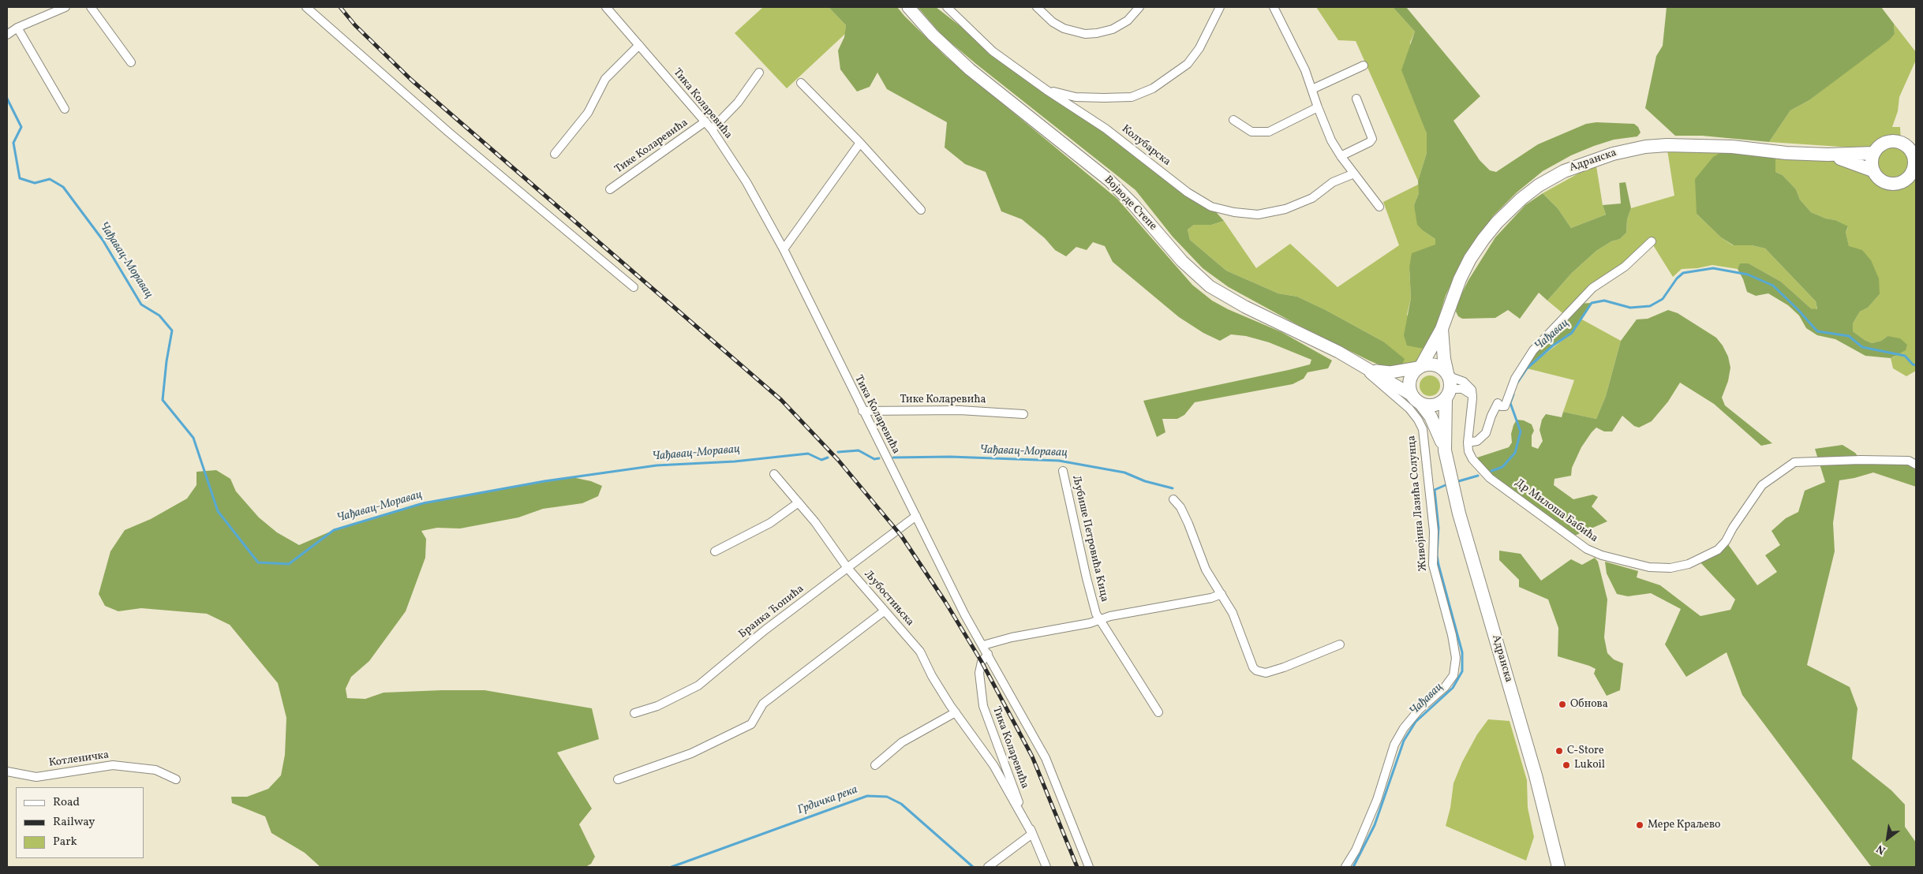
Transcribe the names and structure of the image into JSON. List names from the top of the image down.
{
  "streets": {
    "main road": ["Адранска"],
    "street": [
      "Тика Коларевића",
      "Колубарска",
      "Тике Коларевића",
      "Војводе Степе",
      "Живојина Лазића Солунца",
      "Др Милоша Бабића",
      "Љубише Петровића Кица",
      "Љубостињска",
      "Бранка Ћопића",
      "Котленичка"
    ]
  },
  "crossings": [
    ["Тика Коларевића", "Тике Коларевића"],
    ["Тика Коларевића", "Љубостињска"],
    ["Тика Коларевића", "Бранка Ћопића"],
    ["Адранска", "Војводе Степе"],
    ["Војводе Степе", "Живојина Лазића Солунца"],
    ["Љубостињска", "Бранка Ћопића"]
  ],
  "water": ["Чађавац-Моравац", "Чађавац", "Грдичка река"],
  "places": [
    "Обнова",
    "C-Store",
    "Lukoil",
    "Мере Краљево"
  ],
  "legend": ["Road", "Railway", "Park"],
  "north": "bottom left"
}
